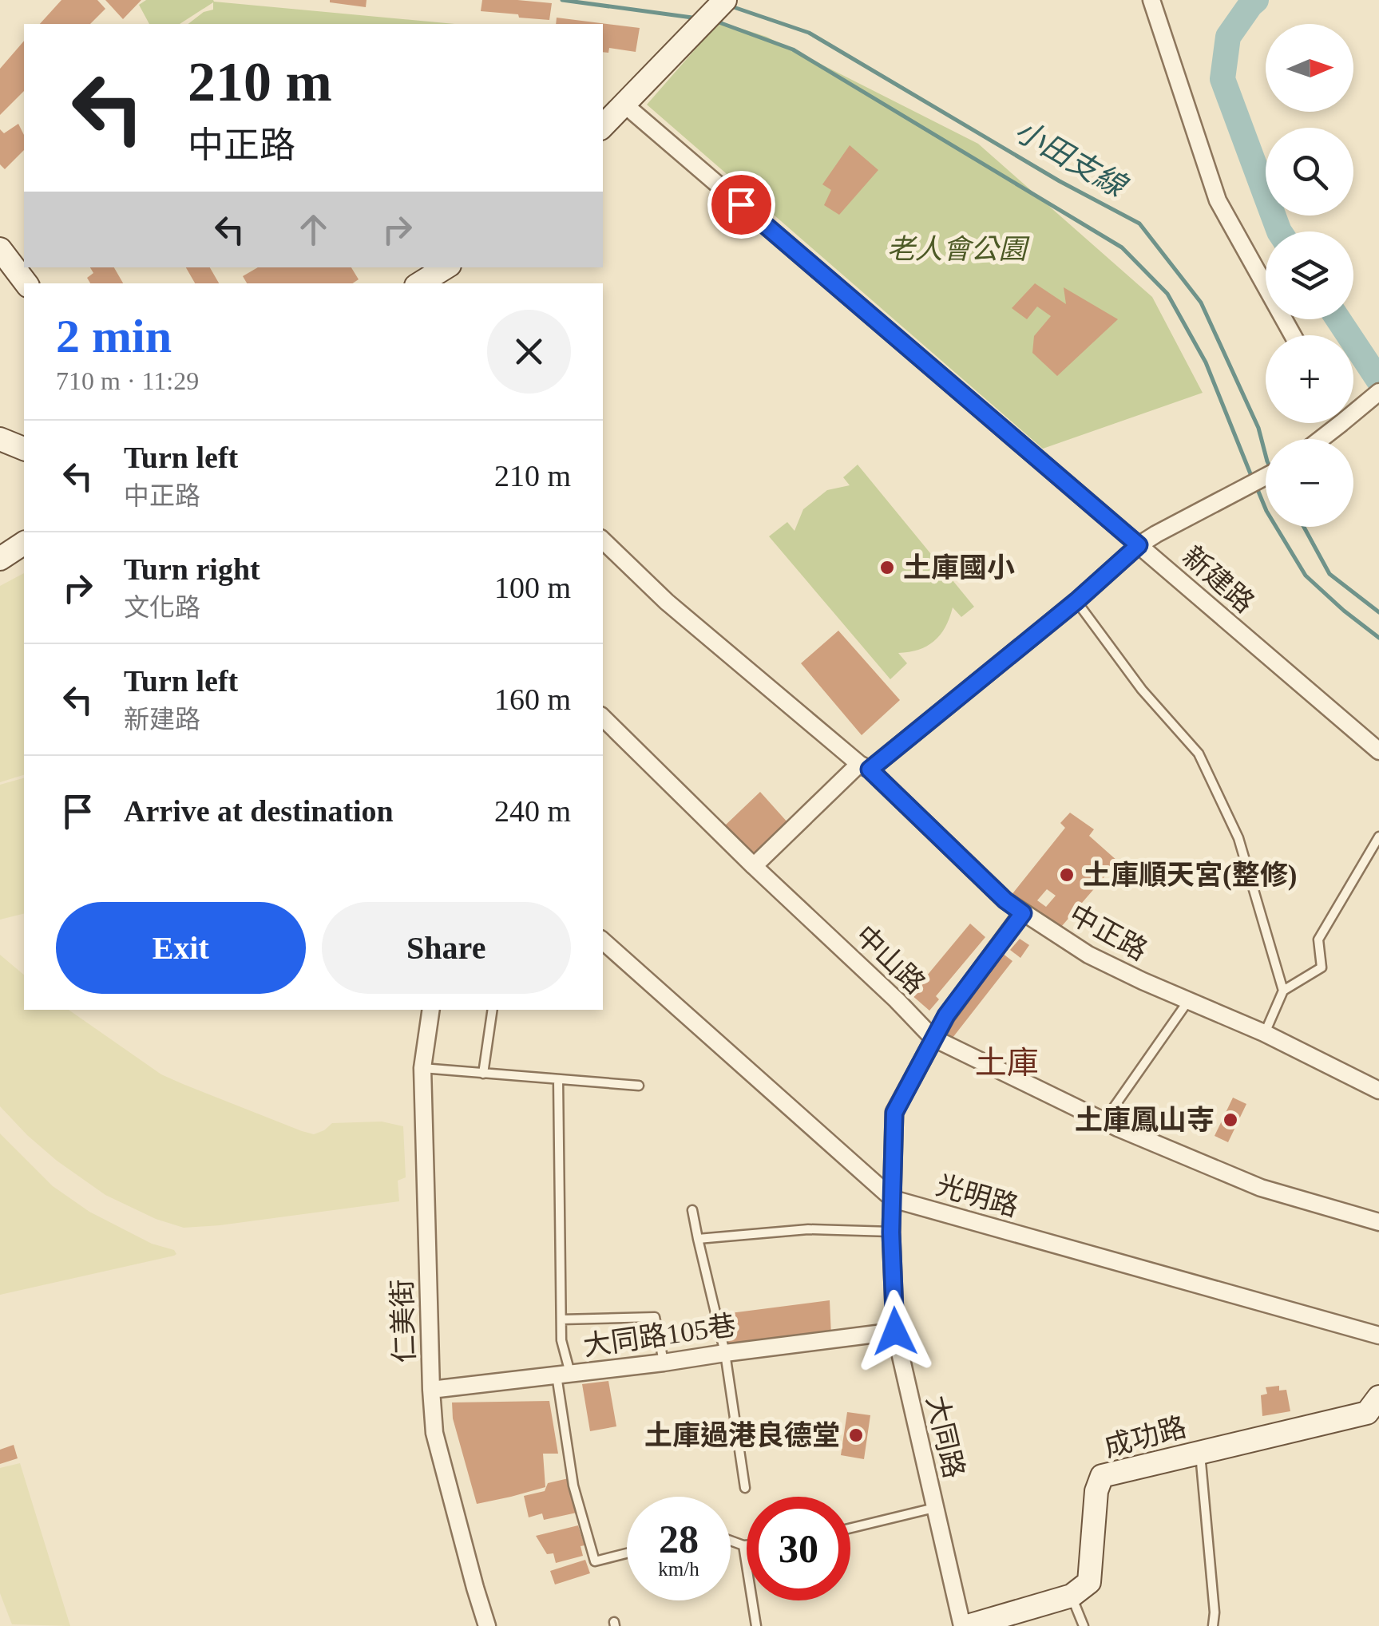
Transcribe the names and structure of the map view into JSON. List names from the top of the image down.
{
  "streets": {
    "street": [
      "新建路",
      "中正路",
      "中山路",
      "光明路",
      "仁美街",
      "大同路105巷",
      "大同路",
      "成功路"
    ]
  },
  "crossings": [
    ["中正路", "大同路"],
    ["中山路", "大同路"],
    ["光明路", "大同路"],
    ["仁美街", "大同路105巷"],
    ["大同路105巷", "大同路"]
  ],
  "districts": ["土庫"],
  "water": ["小田支線"],
  "parks": ["老人會公園"],
  "places": [
    "土庫國小",
    "土庫順天宮(整修)",
    "土庫鳳山寺",
    "土庫過港良德堂"
  ],
  "north": "right",
  "page": {
    "map_buttons": ["+", "−"],
    "turn": ["210 m", "中正路"],
    "heading": ["2 min", "710 m · 11:29"],
    "list": [
      {
        "name": "Turn left",
        "note": "中正路",
        "value": "210 m"
      },
      {
        "name": "Turn right",
        "note": "文化路",
        "value": "100 m"
      },
      {
        "name": "Turn left",
        "note": "新建路",
        "value": "160 m"
      },
      {
        "name": "Arrive at destination",
        "value": "240 m"
      }
    ],
    "buttons": ["Exit", "Share"],
    "speed": "28 km/h",
    "limit": "30"
  }
}
